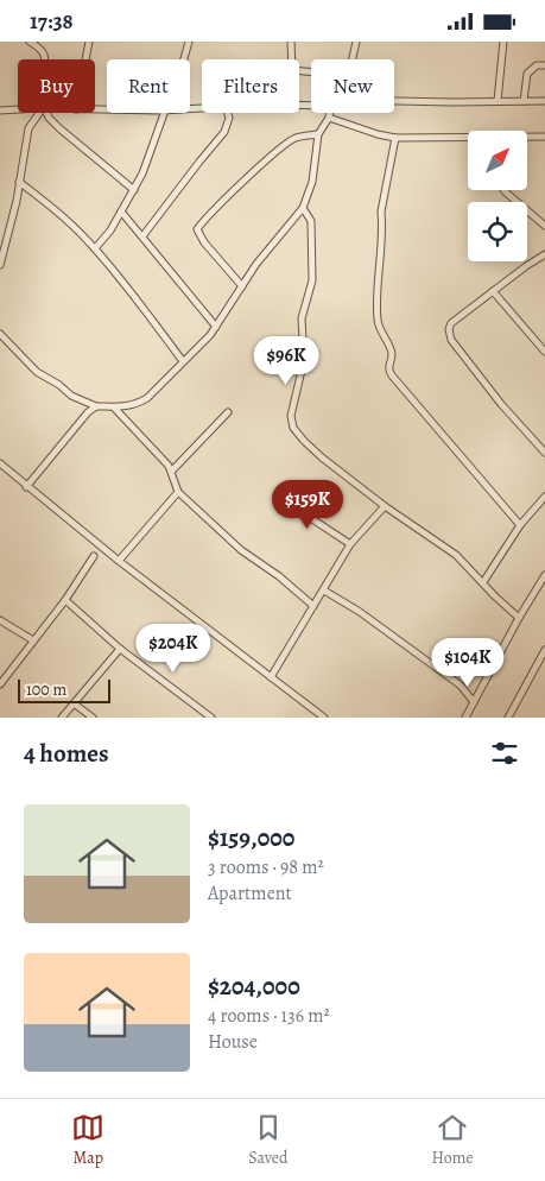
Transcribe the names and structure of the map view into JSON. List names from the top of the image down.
{
  "scale_bar": "100 m",
  "north": "top right",
  "page": {
    "status": "17:38",
    "chip": [
      "Buy",
      "Rent",
      "Filters",
      "New"
    ],
    "price": [
      "$96K",
      "$159K",
      "$204K",
      "$104K"
    ],
    "scale": "100 m",
    "heading": "4 homes",
    "list": [
      {
        "name": "$159,000",
        "note": "3 rooms · 98 m² · Apartment"
      },
      {
        "name": "$204,000",
        "note": "4 rooms · 136 m² · House"
      }
    ],
    "tabs": ["Map", "Saved", "Home"]
  }
}
